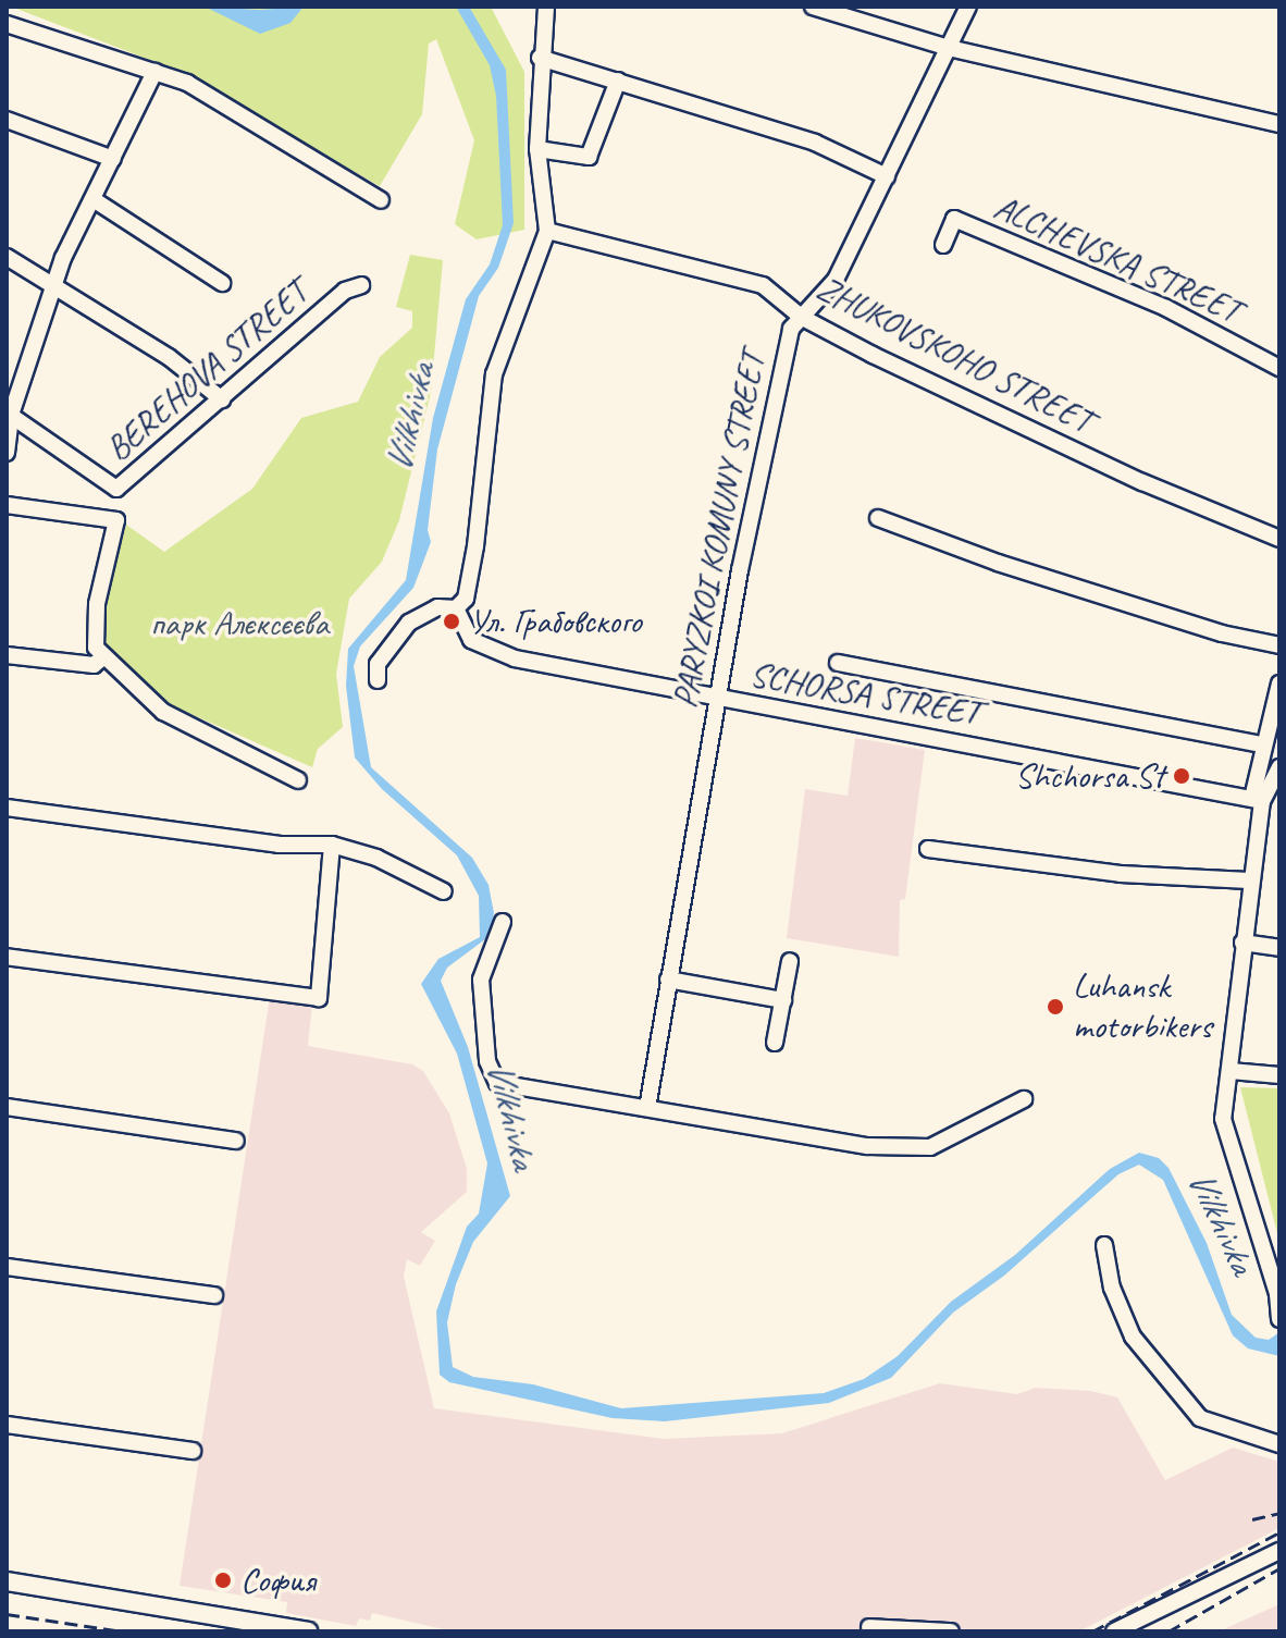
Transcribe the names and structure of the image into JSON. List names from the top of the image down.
{
  "streets": {
    "street": [
      "ALCHEVSKA STREET",
      "ZHUKOVSKOHO STREET",
      "BEREHOVA STREET",
      "PARYZKOI KOMUNY STREET",
      "SCHORSA STREET"
    ]
  },
  "crossings": [
    ["ZHUKOVSKOHO STREET", "PARYZKOI KOMUNY STREET"],
    ["PARYZKOI KOMUNY STREET", "SCHORSA STREET"]
  ],
  "water": ["Vilkhivka"],
  "parks": ["парк Алєксєєва"],
  "places": [
    "Ул. Грабовского",
    "Shchorsa St",
    "Luhansk motorbikers",
    "София"
  ]
}
